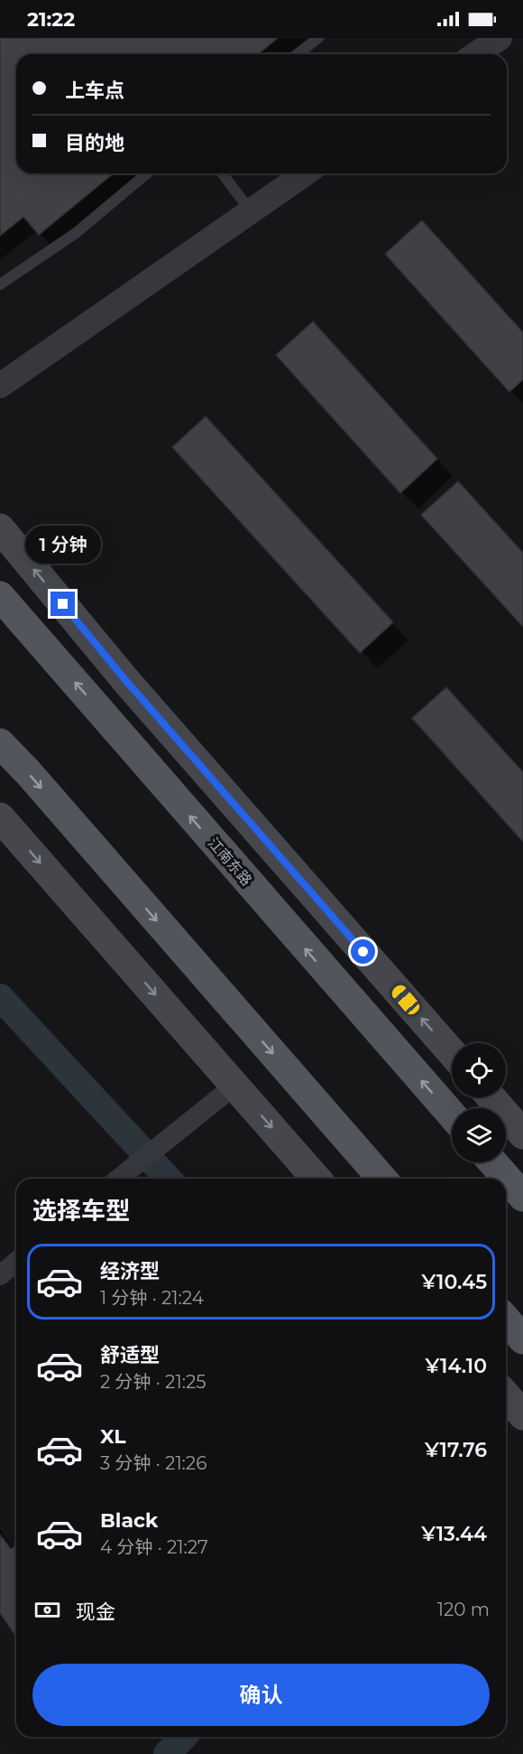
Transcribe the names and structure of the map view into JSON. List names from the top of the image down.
{
  "streets": {
    "main road": ["江南东路"]
  },
  "page": {
    "status": "21:22",
    "banner": ["上车点", "目的地"],
    "bubble": "1 分钟",
    "heading": "选择车型",
    "list": [
      {
        "name": "经济型",
        "note": "1 分钟 · 21:24",
        "value": "¥10.45"
      },
      {
        "name": "舒适型",
        "note": "2 分钟 · 21:25",
        "value": "¥14.10"
      },
      {
        "name": "XL",
        "note": "3 分钟 · 21:26",
        "value": "¥17.76"
      },
      {
        "name": "Black",
        "note": "4 分钟 · 21:27",
        "value": "¥13.44"
      }
    ],
    "pay": ["现金", "120 m"],
    "buttons": "确认"
  }
}
